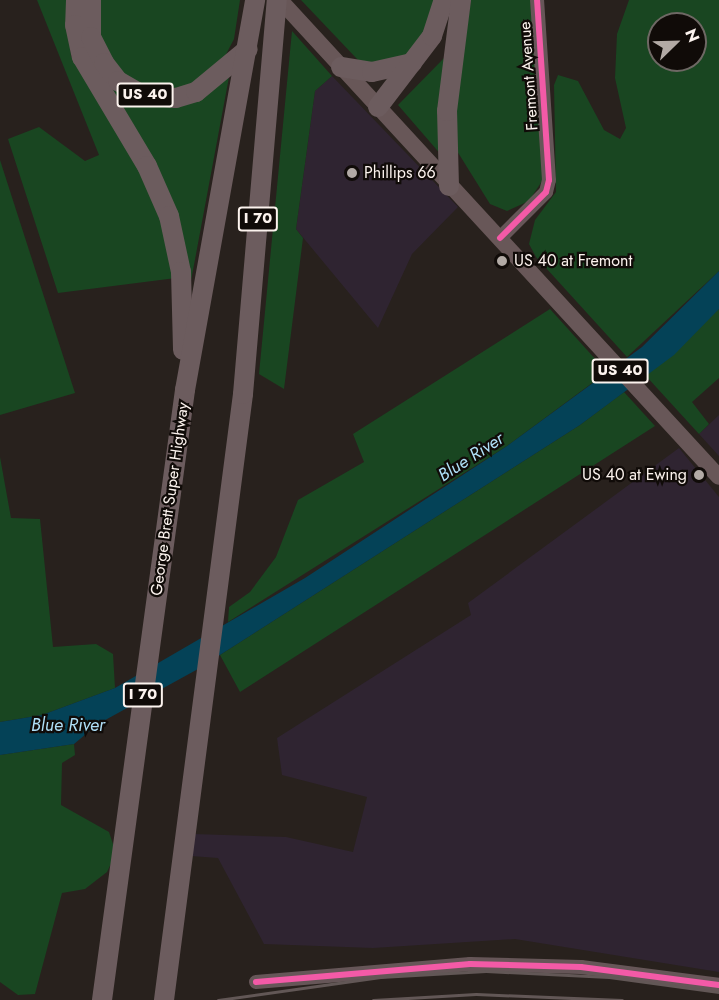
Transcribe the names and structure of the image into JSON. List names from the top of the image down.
{
  "streets": {
    "highway": ["US 40", "I 70", "George Brett Super Highway"],
    "street": ["Fremont Avenue"]
  },
  "crossings": [
    ["Fremont Avenue", "US 40"],
    ["US 40", "I 70"],
    ["US 40", "George Brett Super Highway"]
  ],
  "water": ["Blue River"],
  "places": ["Phillips 66", "US 40 at Fremont", "US 40 at Ewing"],
  "north": "top right"
}
